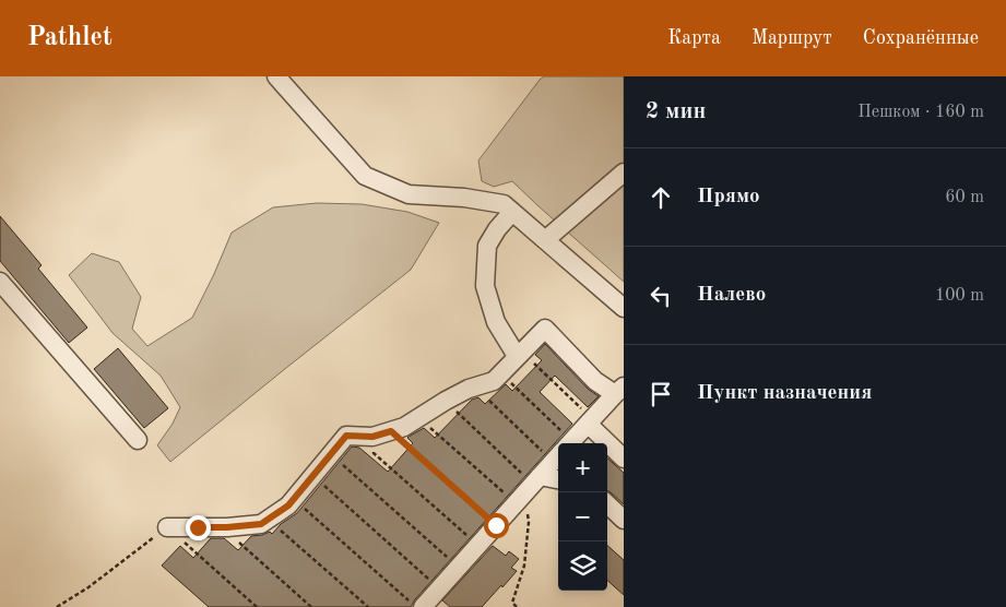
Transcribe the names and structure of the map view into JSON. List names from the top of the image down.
{
  "page": {
    "header": "Pathlet",
    "nav": ["Карта", "Маршрут", "Сохранённые"],
    "heading": ["2 мин", "Пешком · 160 m"],
    "list": [
      ["Прямо", "60 m"],
      ["Налево", "100 m"],
      "Пункт назначения"
    ],
    "map_buttons": ["+", "−"]
  }
}
